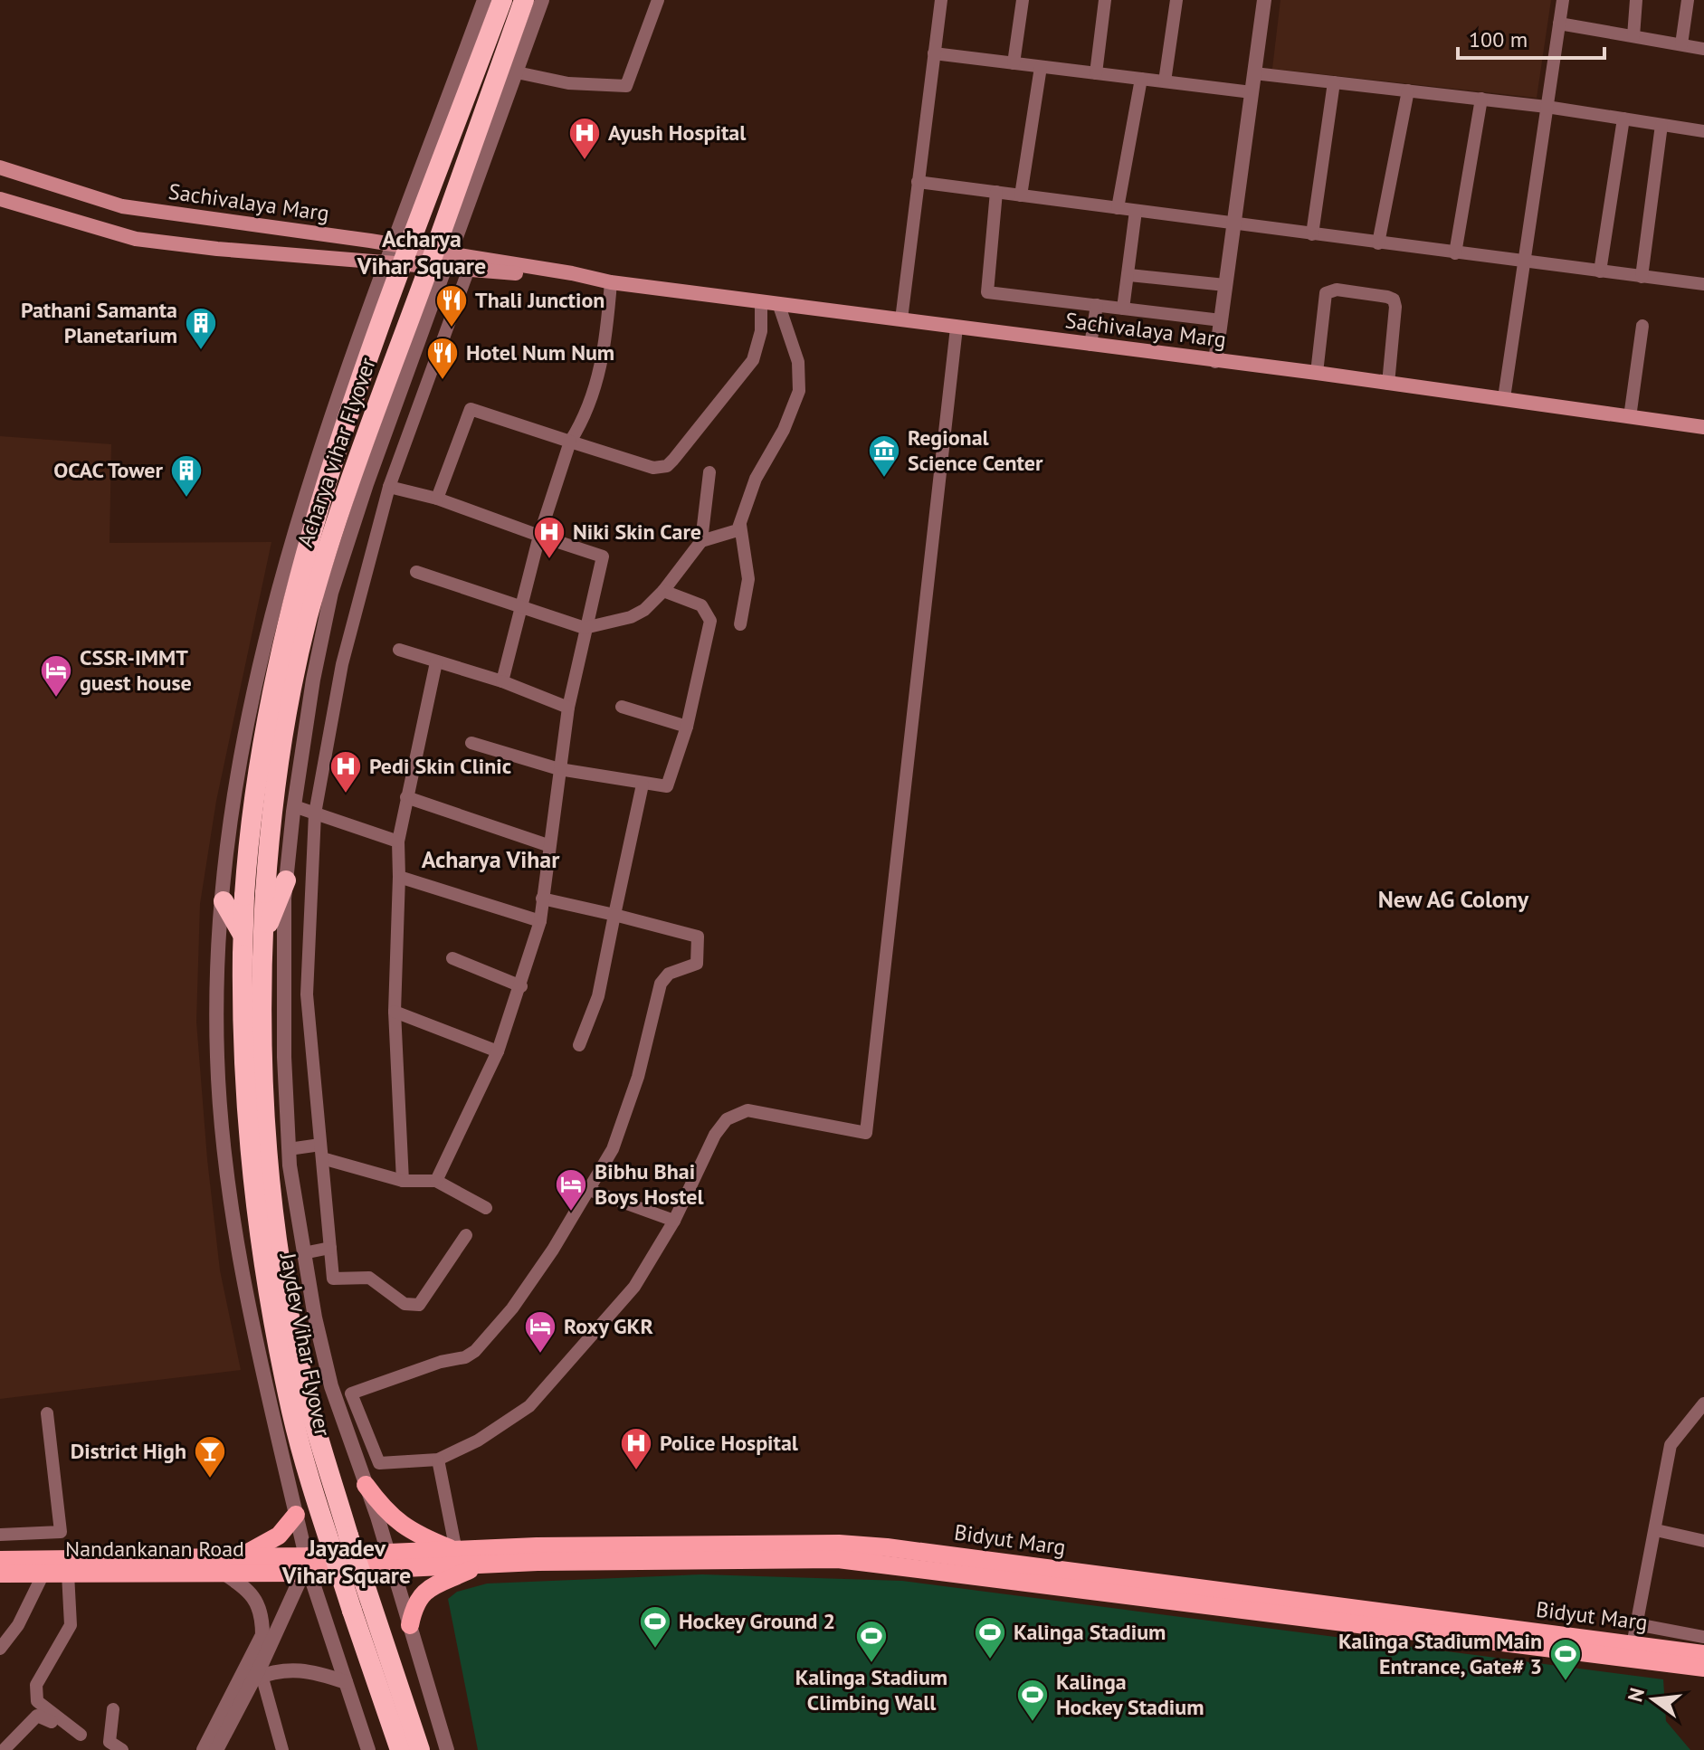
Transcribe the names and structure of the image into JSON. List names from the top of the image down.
{
  "streets": {
    "highway": ["Acharya vihar Flyover", "Jaydev Vihar Flyover"],
    "main road": ["Sachivalaya Marg", "Bidyut Marg", "Nandankanan Road"]
  },
  "crossings": [
    ["Acharya vihar Flyover", "Jaydev Vihar Flyover"],
    ["Bidyut Marg", "Nandankanan Road"]
  ],
  "districts": [
    "Acharya Vihar Square",
    "Acharya Vihar",
    "New AG Colony",
    "Jayadev Vihar Square"
  ],
  "places": {
    "hospital": [
      "Ayush Hospital",
      "Niki Skin Care",
      "Pedi Skin Clinic",
      "Police Hospital"
    ],
    "restaurant": ["Thali Junction", "Hotel Num Num"],
    "building": ["Pathani Samanta Planetarium", "OCAC Tower"],
    "museum": ["Regional Science Center"],
    "hotel": ["CSSR-IMMT guest house", "Bibhu Bhai Boys Hostel", "Roxy GKR"],
    "bar": ["District High"],
    "sports": [
      "Hockey Ground 2",
      "Kalinga Stadium",
      "Kalinga Stadium Climbing Wall",
      "Kalinga Stadium Main Entrance, Gate# 3",
      "Kalinga Hockey Stadium"
    ]
  },
  "scale_bar": "100 m",
  "north": "left"
}
